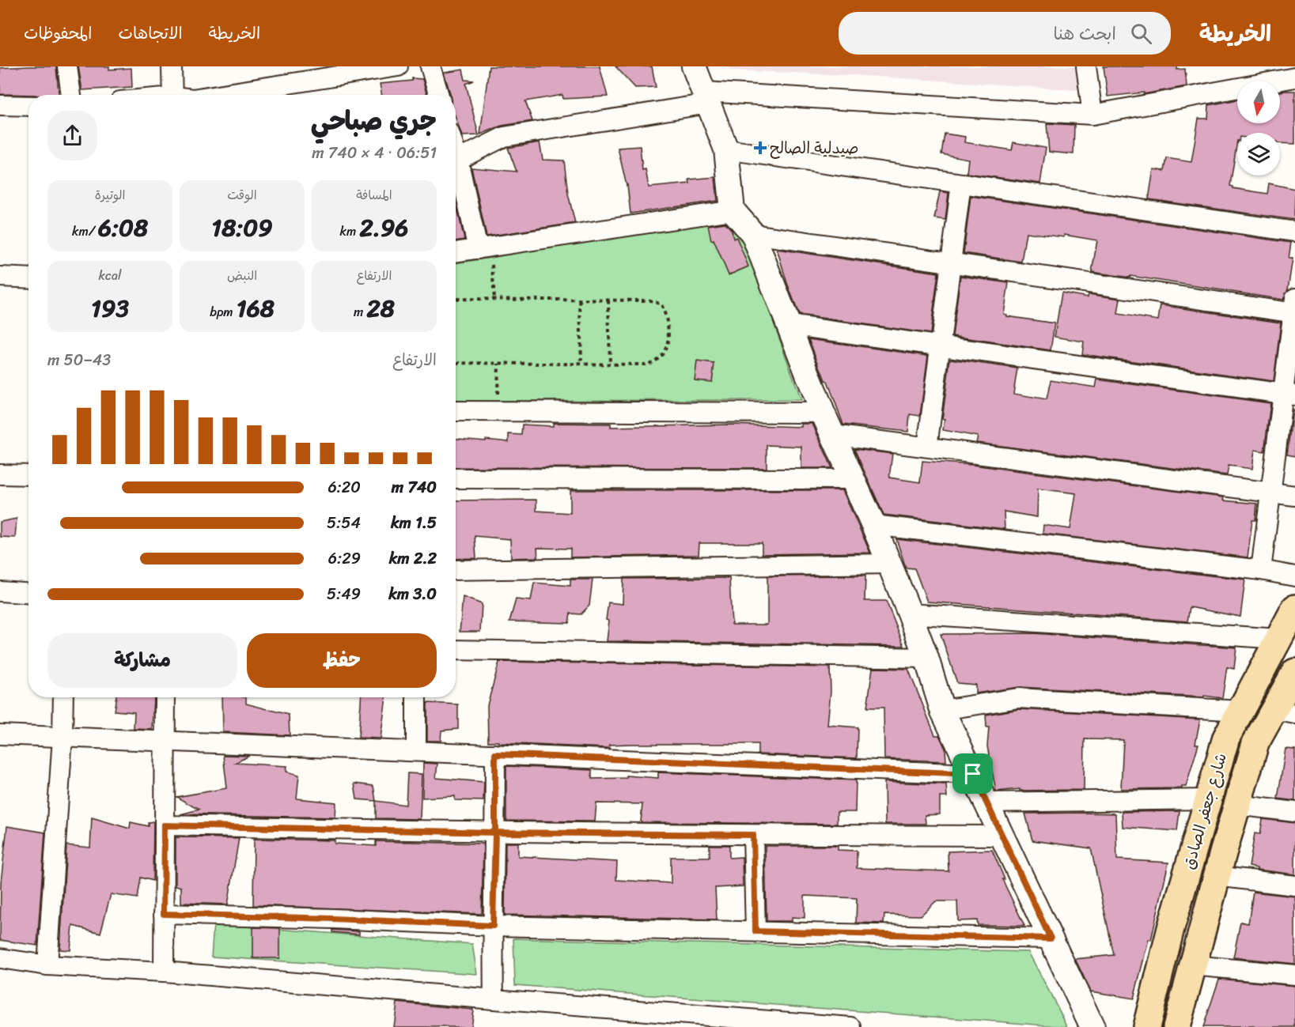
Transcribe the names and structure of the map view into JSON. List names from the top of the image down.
{
  "streets": {
    "main road": ["شارع جعفر الصادق"]
  },
  "places": {
    "health": ["صيدلية الصالح"]
  },
  "north": "bottom",
  "page": {
    "header": "الخريطة",
    "search": "ابحث هنا",
    "nav": ["الخريطة", "الاتجاهات", "المحفوظات"],
    "heading": ["جري صباحي", "06:51 · 4 × 740 m"],
    "stats": [
      ["المسافة", "2.96 km"],
      ["الوقت", "18:09"],
      ["الوتيرة", "6:08 /km"],
      ["الارتفاع", "28 m"],
      ["النبض", "168 bpm"],
      ["kcal", "193"]
    ],
    "chart": ["الارتفاع", "43–50 m"],
    "list": [
      {
        "name": "740 m",
        "note": "6:20"
      },
      {
        "name": "1.5 km",
        "note": "5:54"
      },
      {
        "name": "2.2 km",
        "note": "6:29"
      },
      {
        "name": "3.0 km",
        "note": "5:49"
      }
    ],
    "buttons": ["حفظ", "مشاركة"]
  }
}
